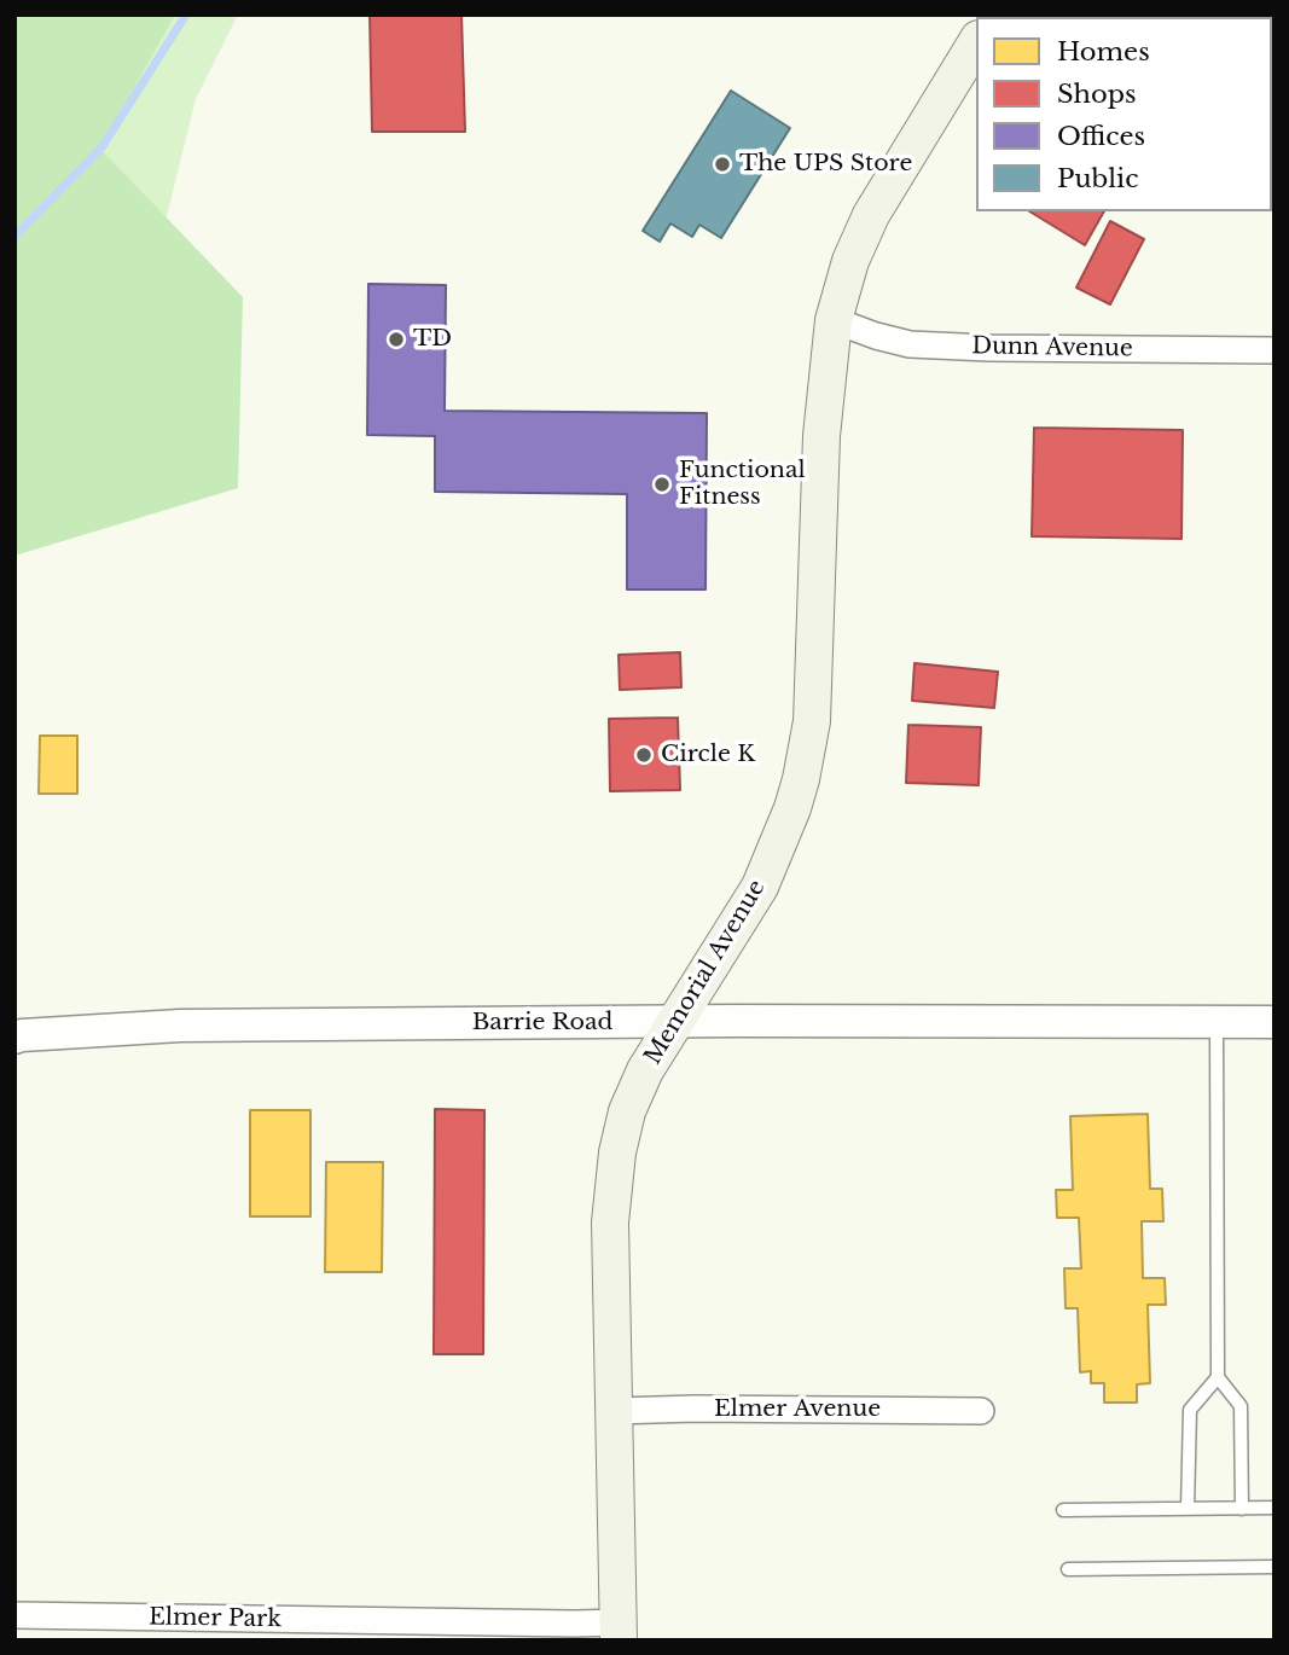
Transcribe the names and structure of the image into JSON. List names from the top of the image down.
{
  "streets": {
    "main road": ["Memorial Avenue"],
    "street": [
      "Dunn Avenue",
      "Barrie Road",
      "Elmer Avenue",
      "Elmer Park"
    ]
  },
  "crossings": [
    ["Dunn Avenue", "Memorial Avenue"],
    ["Memorial Avenue", "Barrie Road"],
    ["Memorial Avenue", "Elmer Avenue"],
    ["Memorial Avenue", "Elmer Park"]
  ],
  "places": [
    "The UPS Store",
    "TD",
    "Functional Fitness",
    "Circle K"
  ],
  "legend": [
    "Homes",
    "Shops",
    "Offices",
    "Public"
  ]
}
